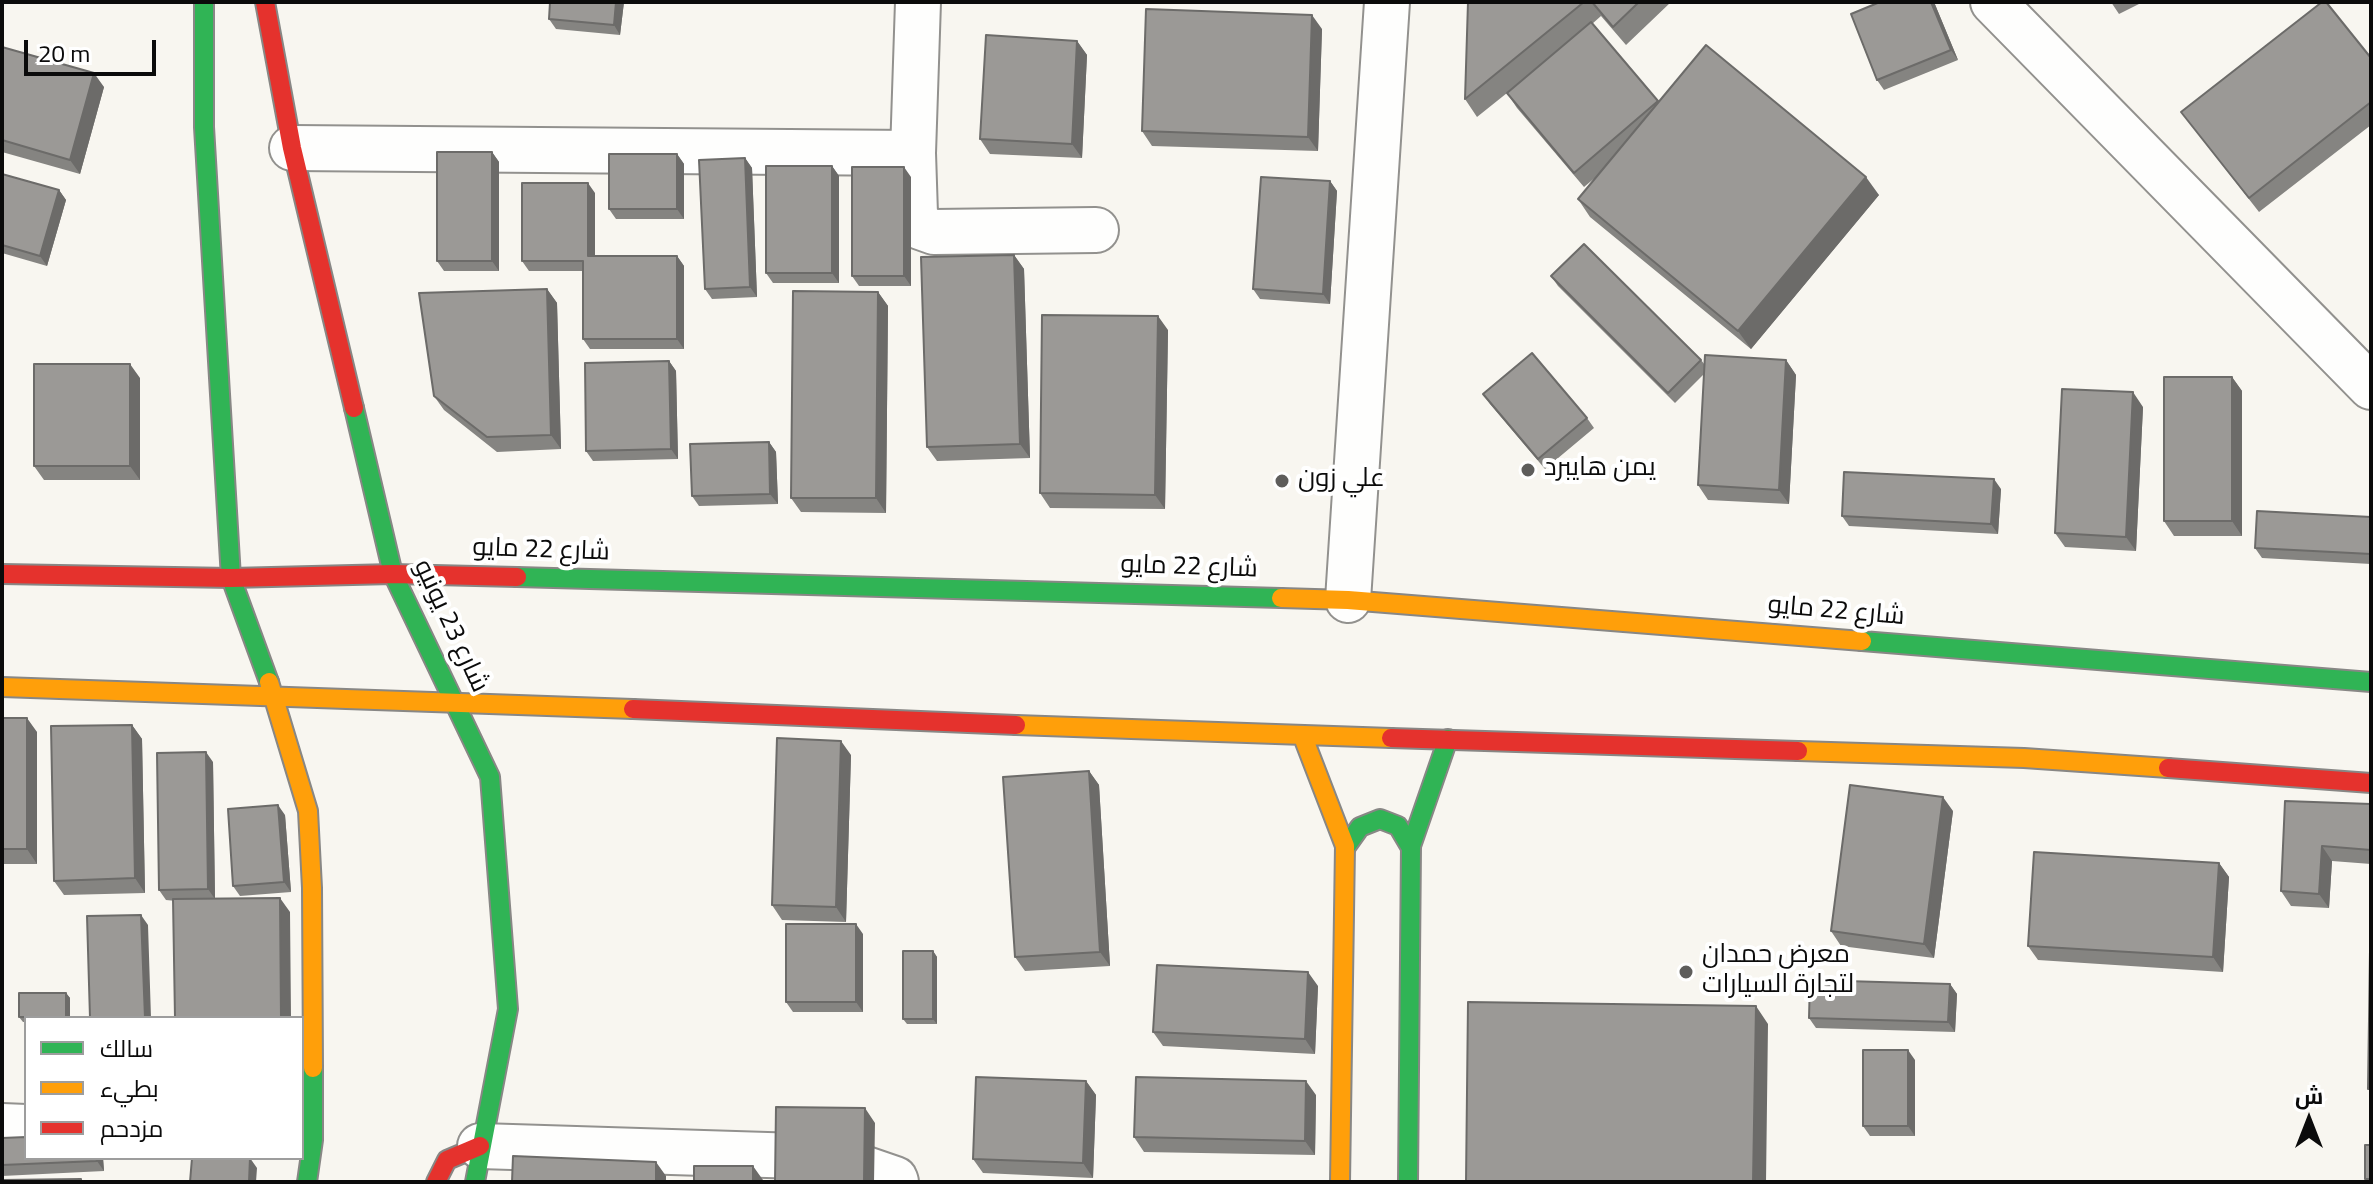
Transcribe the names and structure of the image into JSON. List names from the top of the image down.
{
  "streets": {
    "main road": ["شارع 22 مايو", "شارع 23 يونيو"]
  },
  "crossings": [
    ["شارع 22 مايو", "شارع 23 يونيو"]
  ],
  "places": ["يمن هايبرد", "علي زون", "معرض حمدان لتجارة السيارات"],
  "legend": ["سالك", "بطيء", "مزدحم"],
  "scale_bar": "20 m",
  "north": "top"
}
